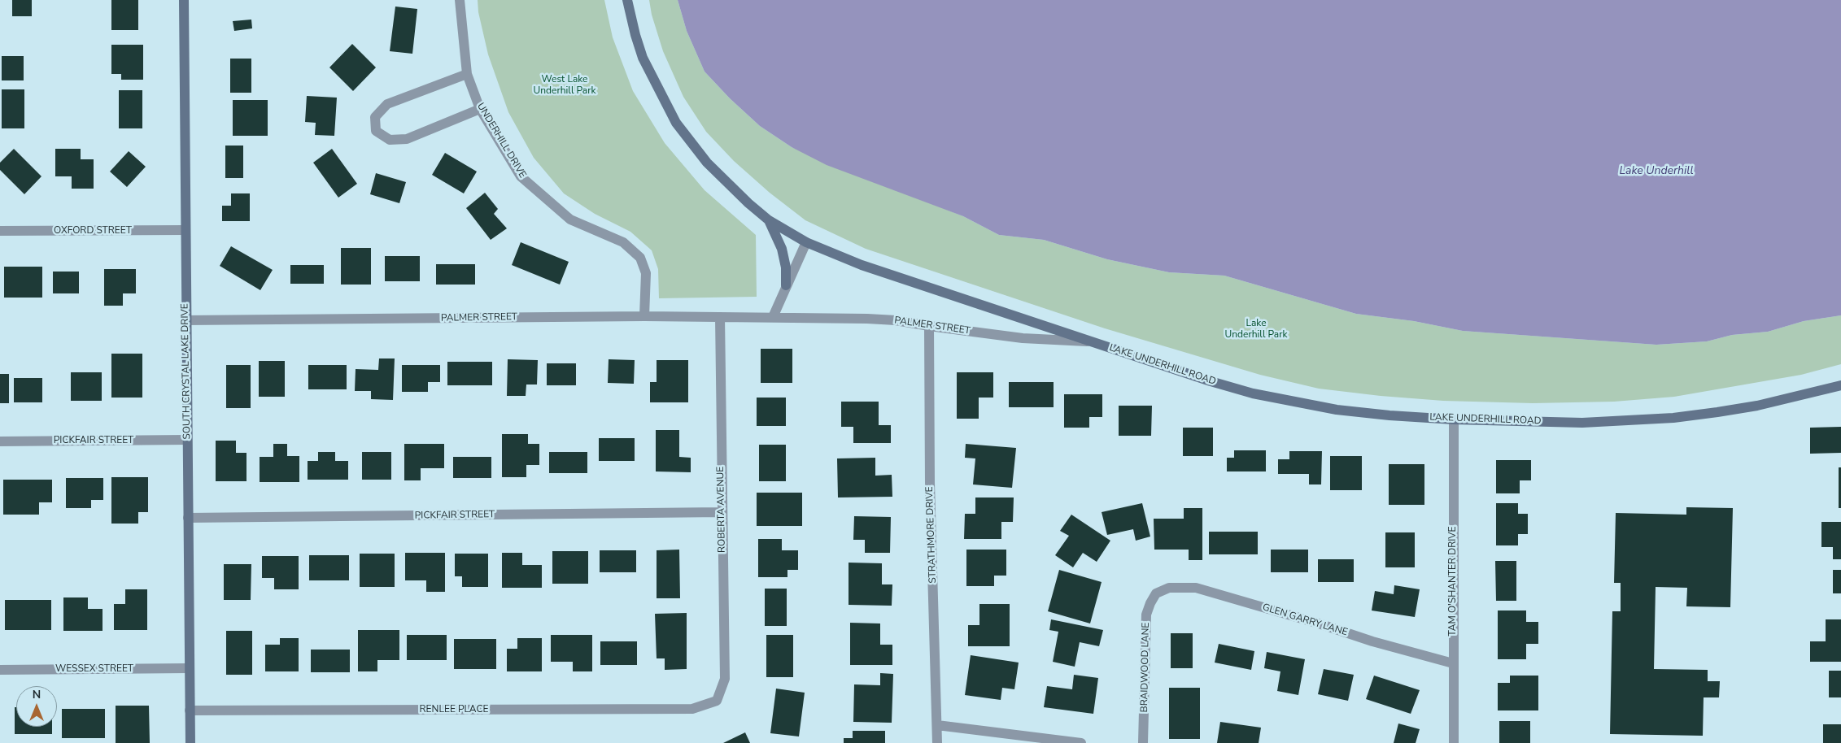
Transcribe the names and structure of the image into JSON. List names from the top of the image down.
{
  "streets": {
    "main road": ["LAKE UNDERHILL ROAD", "SOUTH CRYSTAL LAKE DRIVE"],
    "street": [
      "UNDERHILL DRIVE",
      "OXFORD STREET",
      "PALMER STREET",
      "PICKFAIR STREET",
      "ROBERTA AVENUE",
      "STRATHMORE DRIVE",
      "TAM O'SHANTER DRIVE",
      "GLEN GARRY LANE",
      "BRAIDWOOD LANE",
      "WESSEX STREET",
      "RENLEE PLACE"
    ]
  },
  "crossings": [
    ["UNDERHILL DRIVE", "PALMER STREET"],
    ["OXFORD STREET", "SOUTH CRYSTAL LAKE DRIVE"],
    ["PALMER STREET", "LAKE UNDERHILL ROAD"],
    ["PALMER STREET", "SOUTH CRYSTAL LAKE DRIVE"],
    ["PALMER STREET", "ROBERTA AVENUE"],
    ["PALMER STREET", "STRATHMORE DRIVE"],
    ["LAKE UNDERHILL ROAD", "TAM O'SHANTER DRIVE"],
    ["SOUTH CRYSTAL LAKE DRIVE", "PICKFAIR STREET"],
    ["SOUTH CRYSTAL LAKE DRIVE", "WESSEX STREET"],
    ["SOUTH CRYSTAL LAKE DRIVE", "RENLEE PLACE"],
    ["PICKFAIR STREET", "ROBERTA AVENUE"],
    ["ROBERTA AVENUE", "RENLEE PLACE"],
    ["TAM O'SHANTER DRIVE", "GLEN GARRY LANE"],
    ["GLEN GARRY LANE", "BRAIDWOOD LANE"]
  ],
  "water": ["Lake Underhill"],
  "parks": ["West Lake Underhill Park", "Lake Underhill Park"],
  "north": "top"
}
